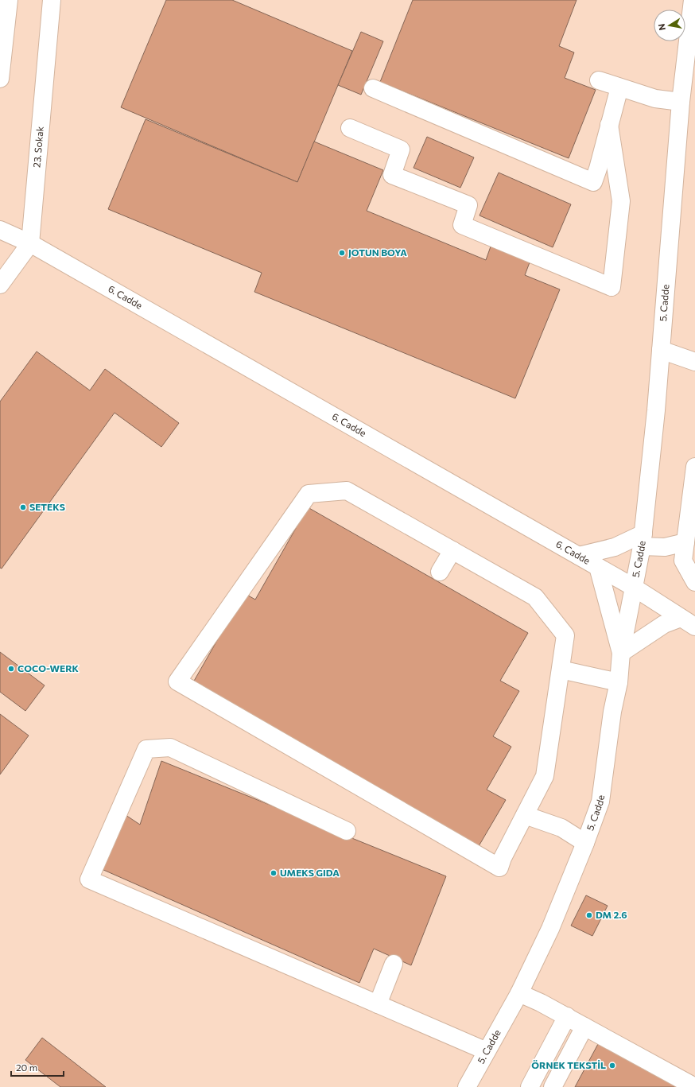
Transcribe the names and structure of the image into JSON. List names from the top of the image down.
{
  "streets": {
    "street": ["23. Sokak", "6. Cadde", "5. Cadde"]
  },
  "crossings": [
    ["23. Sokak", "6. Cadde"],
    ["6. Cadde", "5. Cadde"]
  ],
  "places": [
    "JOTUN BOYA",
    "SETEKS",
    "COCO-WERK",
    "UMEKS GIDA",
    "DM 2.6",
    "ÖRNEK TEKSTİL"
  ],
  "scale_bar": "20 m",
  "north": "left"
}
